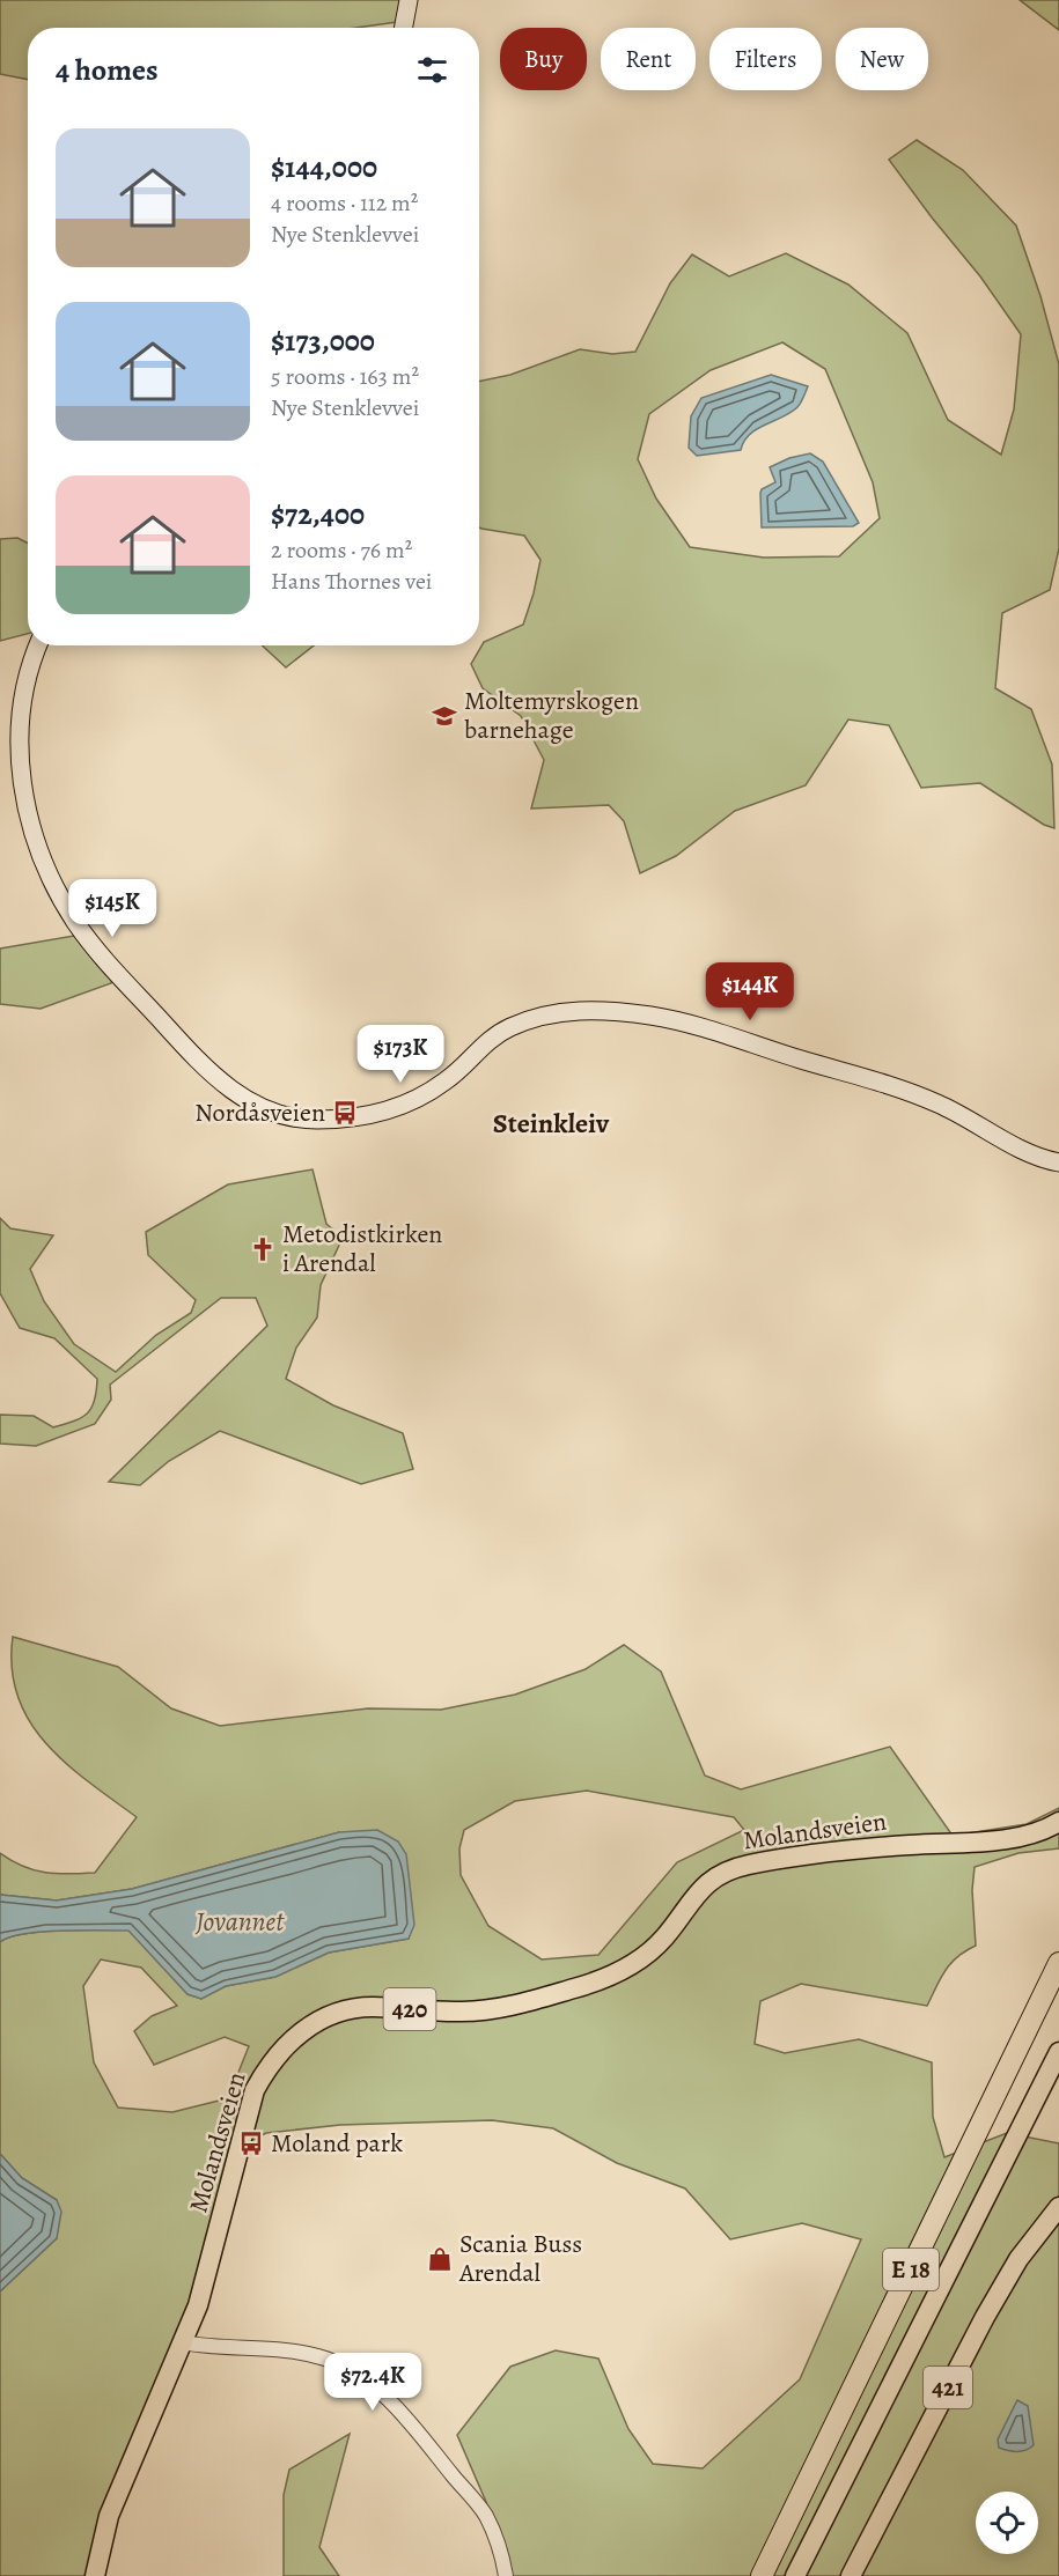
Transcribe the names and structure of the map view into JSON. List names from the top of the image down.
{
  "streets": {
    "highway": ["E 18"],
    "main road": ["Molandsveien", "420", "421"]
  },
  "districts": ["Steinkleiv"],
  "water": ["Jovannet"],
  "places": {
    "school or university": ["Moltemyrskogen barnehage"],
    "bus stop": ["Nordåsveien", "Moland park"],
    "church": ["Metodistkirken i Arendal"],
    "shop": ["Scania Buss Arendal"]
  },
  "page": {
    "chip": [
      "Buy",
      "Rent",
      "Filters",
      "New"
    ],
    "heading": "4 homes",
    "list": [
      {
        "name": "$144,000",
        "note": "4 rooms · 112 m² · Nye Stenklevvei"
      },
      {
        "name": "$173,000",
        "note": "5 rooms · 163 m² · Nye Stenklevvei"
      },
      {
        "name": "$72,400",
        "note": "2 rooms · 76 m² · Hans Thornes vei"
      }
    ],
    "price": [
      "$145K",
      "$144K",
      "$173K",
      "$72.4K"
    ]
  }
}
